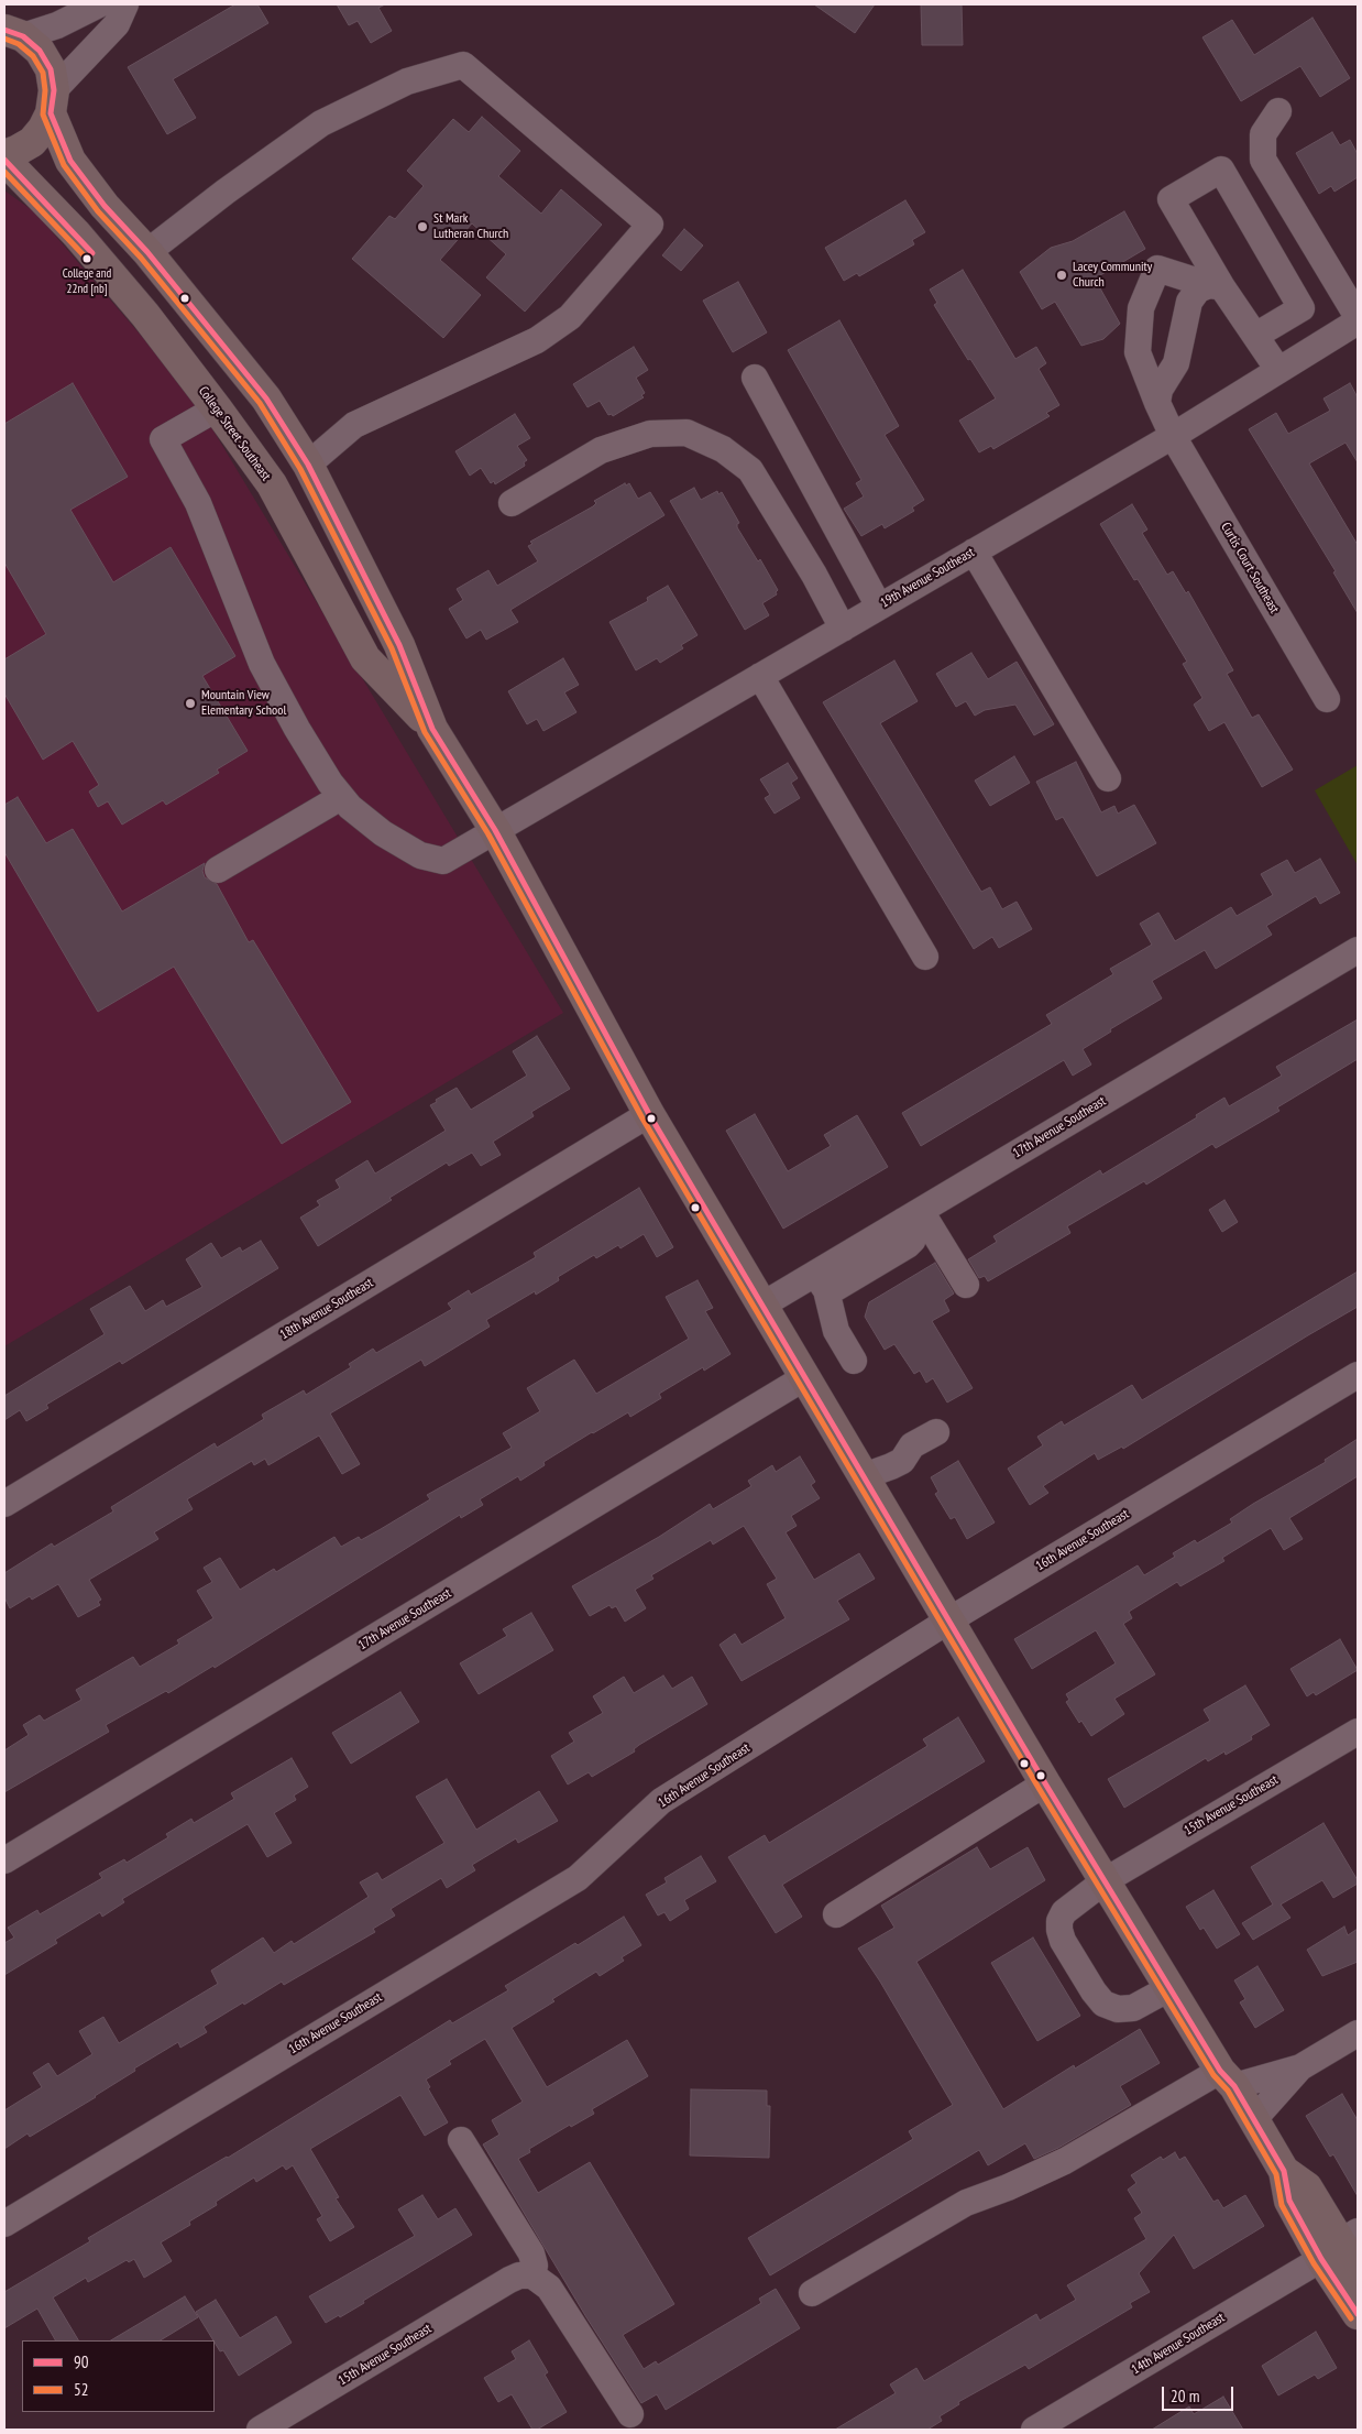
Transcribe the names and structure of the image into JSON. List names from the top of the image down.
{
  "streets": {
    "main road": ["College Street Southeast"],
    "street": [
      "Curtis Court Southeast",
      "19th Avenue Southeast",
      "17th Avenue Southeast",
      "18th Avenue Southeast",
      "16th Avenue Southeast",
      "15th Avenue Southeast",
      "14th Avenue Southeast"
    ]
  },
  "crossings": [
    ["College Street Southeast", "19th Avenue Southeast"],
    ["College Street Southeast", "17th Avenue Southeast"],
    ["College Street Southeast", "18th Avenue Southeast"],
    ["College Street Southeast", "16th Avenue Southeast"],
    ["College Street Southeast", "15th Avenue Southeast"],
    ["College Street Southeast", "14th Avenue Southeast"],
    ["Curtis Court Southeast", "19th Avenue Southeast"]
  ],
  "places": [
    "St Mark Lutheran Church",
    "College and 22nd [nb]",
    "Lacey Community Church",
    "Mountain View Elementary School"
  ],
  "lines": ["transit line 90", "transit line 52"],
  "legend": ["90", "52"],
  "scale_bar": "20 m"
}
